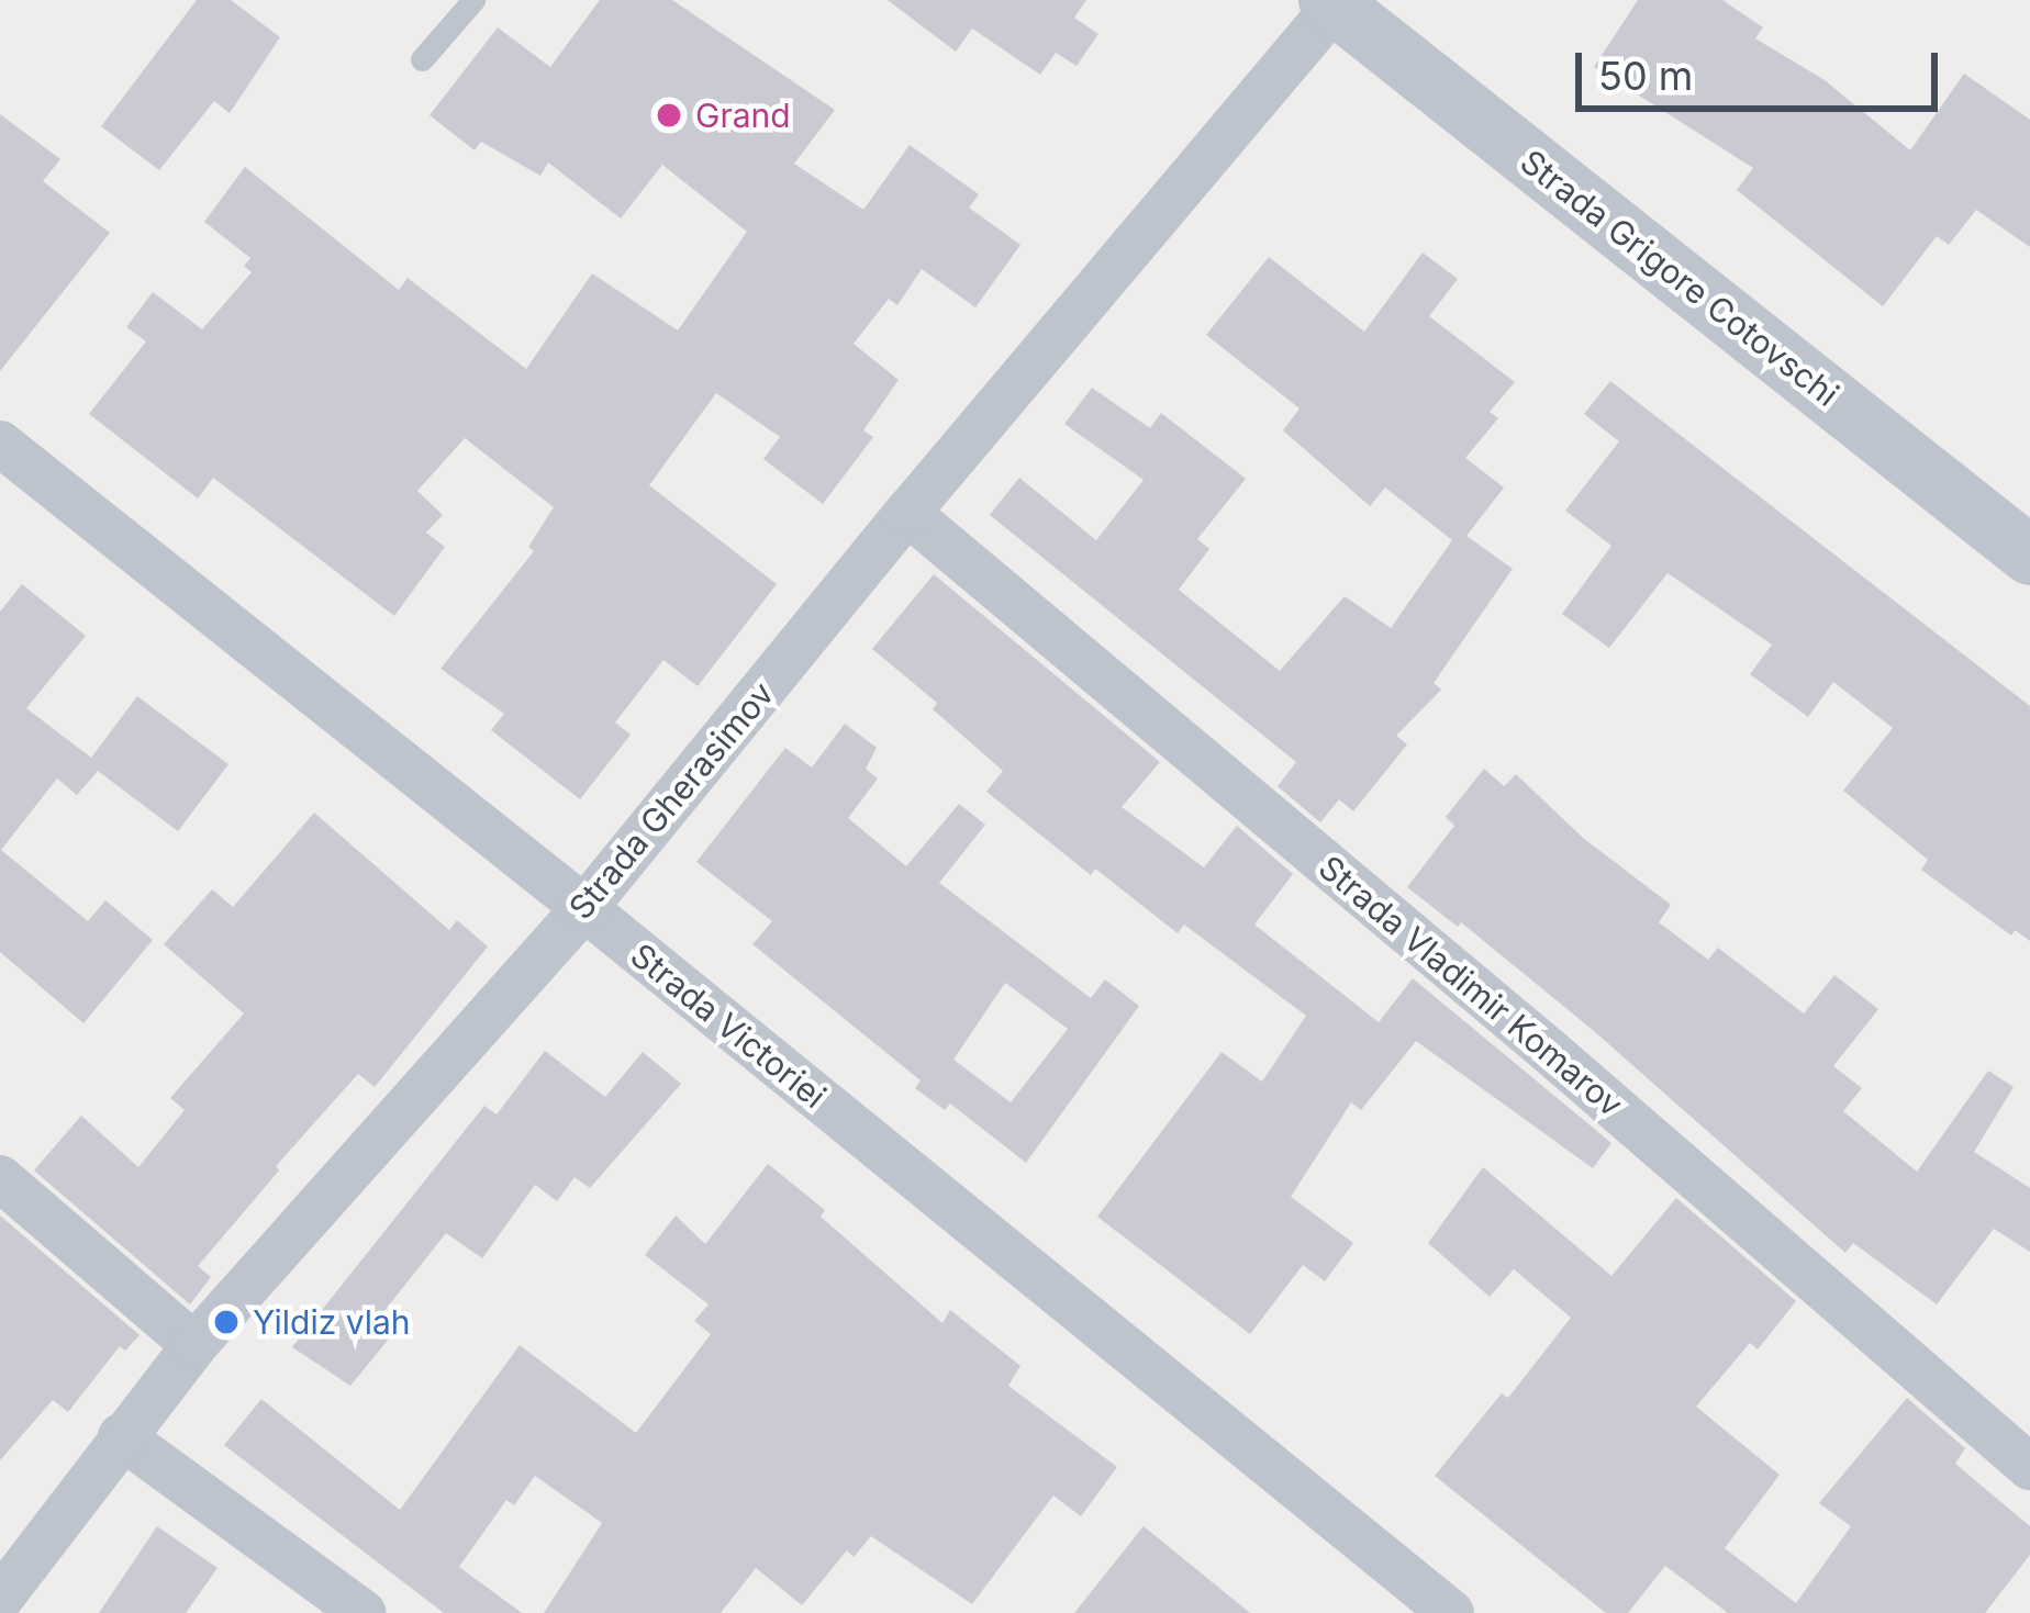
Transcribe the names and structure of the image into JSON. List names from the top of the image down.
{
  "streets": {
    "street": [
      "Strada Grigore Cotovschi",
      "Strada Gherasimov",
      "Strada Vladimir Komarov",
      "Strada Victoriei"
    ]
  },
  "crossings": [
    ["Strada Grigore Cotovschi", "Strada Gherasimov"],
    ["Strada Gherasimov", "Strada Vladimir Komarov"],
    ["Strada Gherasimov", "Strada Victoriei"]
  ],
  "places": ["Grand", "Yildiz vlah"],
  "scale_bar": "50 m"
}
